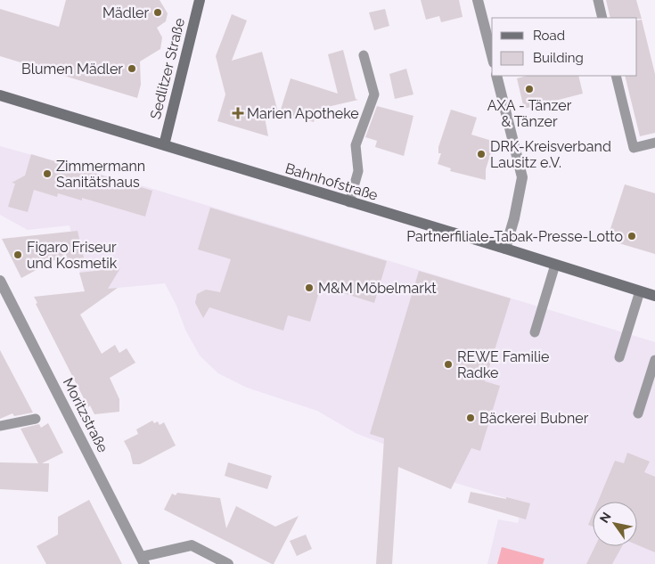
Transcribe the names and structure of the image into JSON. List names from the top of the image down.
{
  "streets": {
    "main road": ["Sedlitzer Straße", "Bahnhofstraße"],
    "street": ["Moritzstraße"]
  },
  "crossings": [
    ["Sedlitzer Straße", "Bahnhofstraße"]
  ],
  "places": {
    "other": [
      "Mädler",
      "Blumen Mädler",
      "AXA - Tänzer & Tänzer",
      "DRK-Kreisverband Lausitz e.V.",
      "Zimmermann Sanitätshaus",
      "Partnerfiliale-Tabak-Presse-Lotto",
      "Figaro Friseur und Kosmetik",
      "M&M Möbelmarkt",
      "REWE Familie Radke",
      "Bäckerei Bubner"
    ],
    "health": ["Marien Apotheke"]
  },
  "legend": ["Road", "Building"],
  "north": "top left"
}
